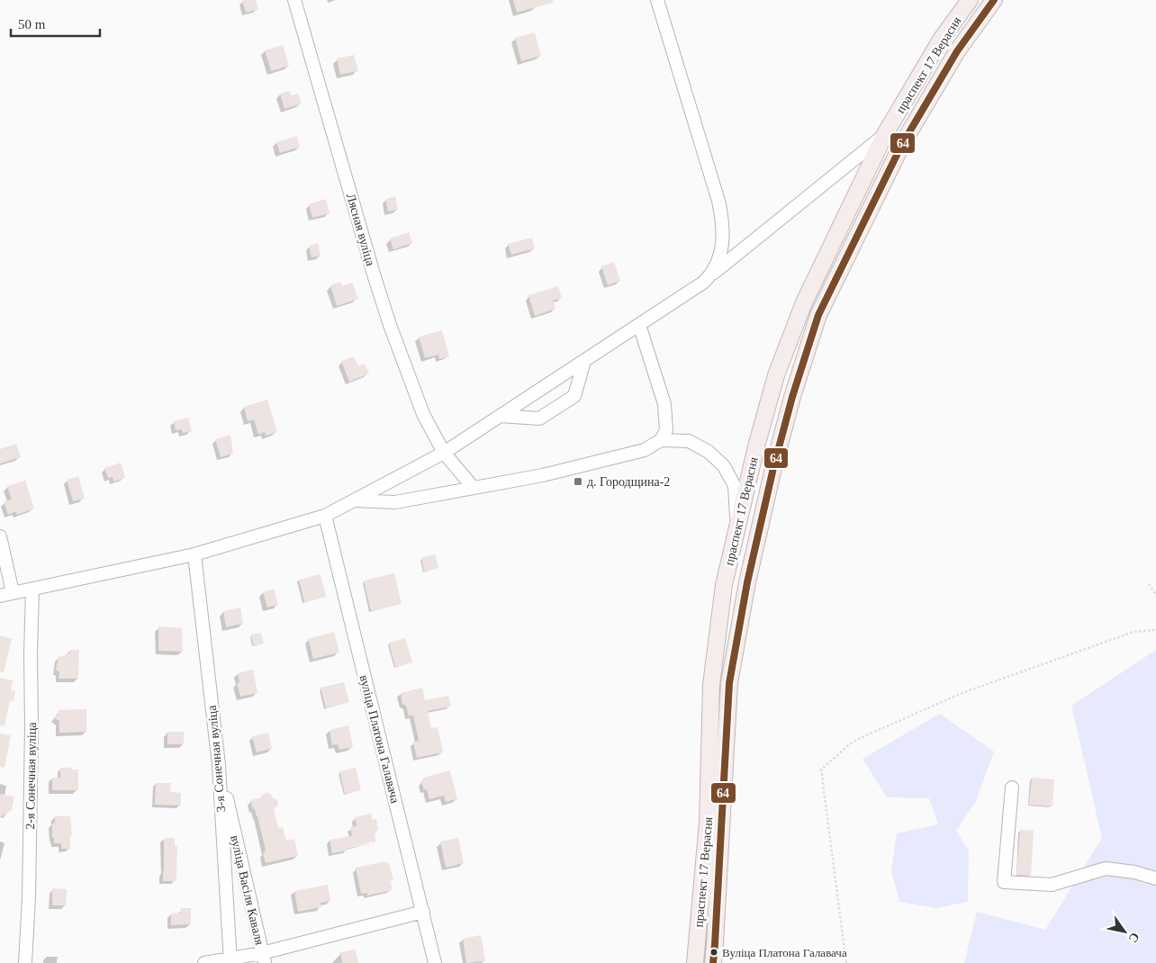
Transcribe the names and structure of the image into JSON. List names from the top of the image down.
{
  "streets": {
    "main road": ["праспект 17 Верасня"],
    "street": [
      "Лясная вуліца",
      "вуліца Платона Галавача",
      "3-я Сонечная вуліца",
      "2-я Сонечная вуліца",
      "вуліца Васіля Каваля"
    ]
  },
  "crossings": [
    ["3-я Сонечная вуліца", "вуліца Васіля Каваля"]
  ],
  "places": {
    "transit": ["д. Городщина-2"],
    "other": ["Вуліца Платона Галавача"]
  },
  "lines": ["transit line 64"],
  "scale_bar": "50 m",
  "north": "bottom right"
}
